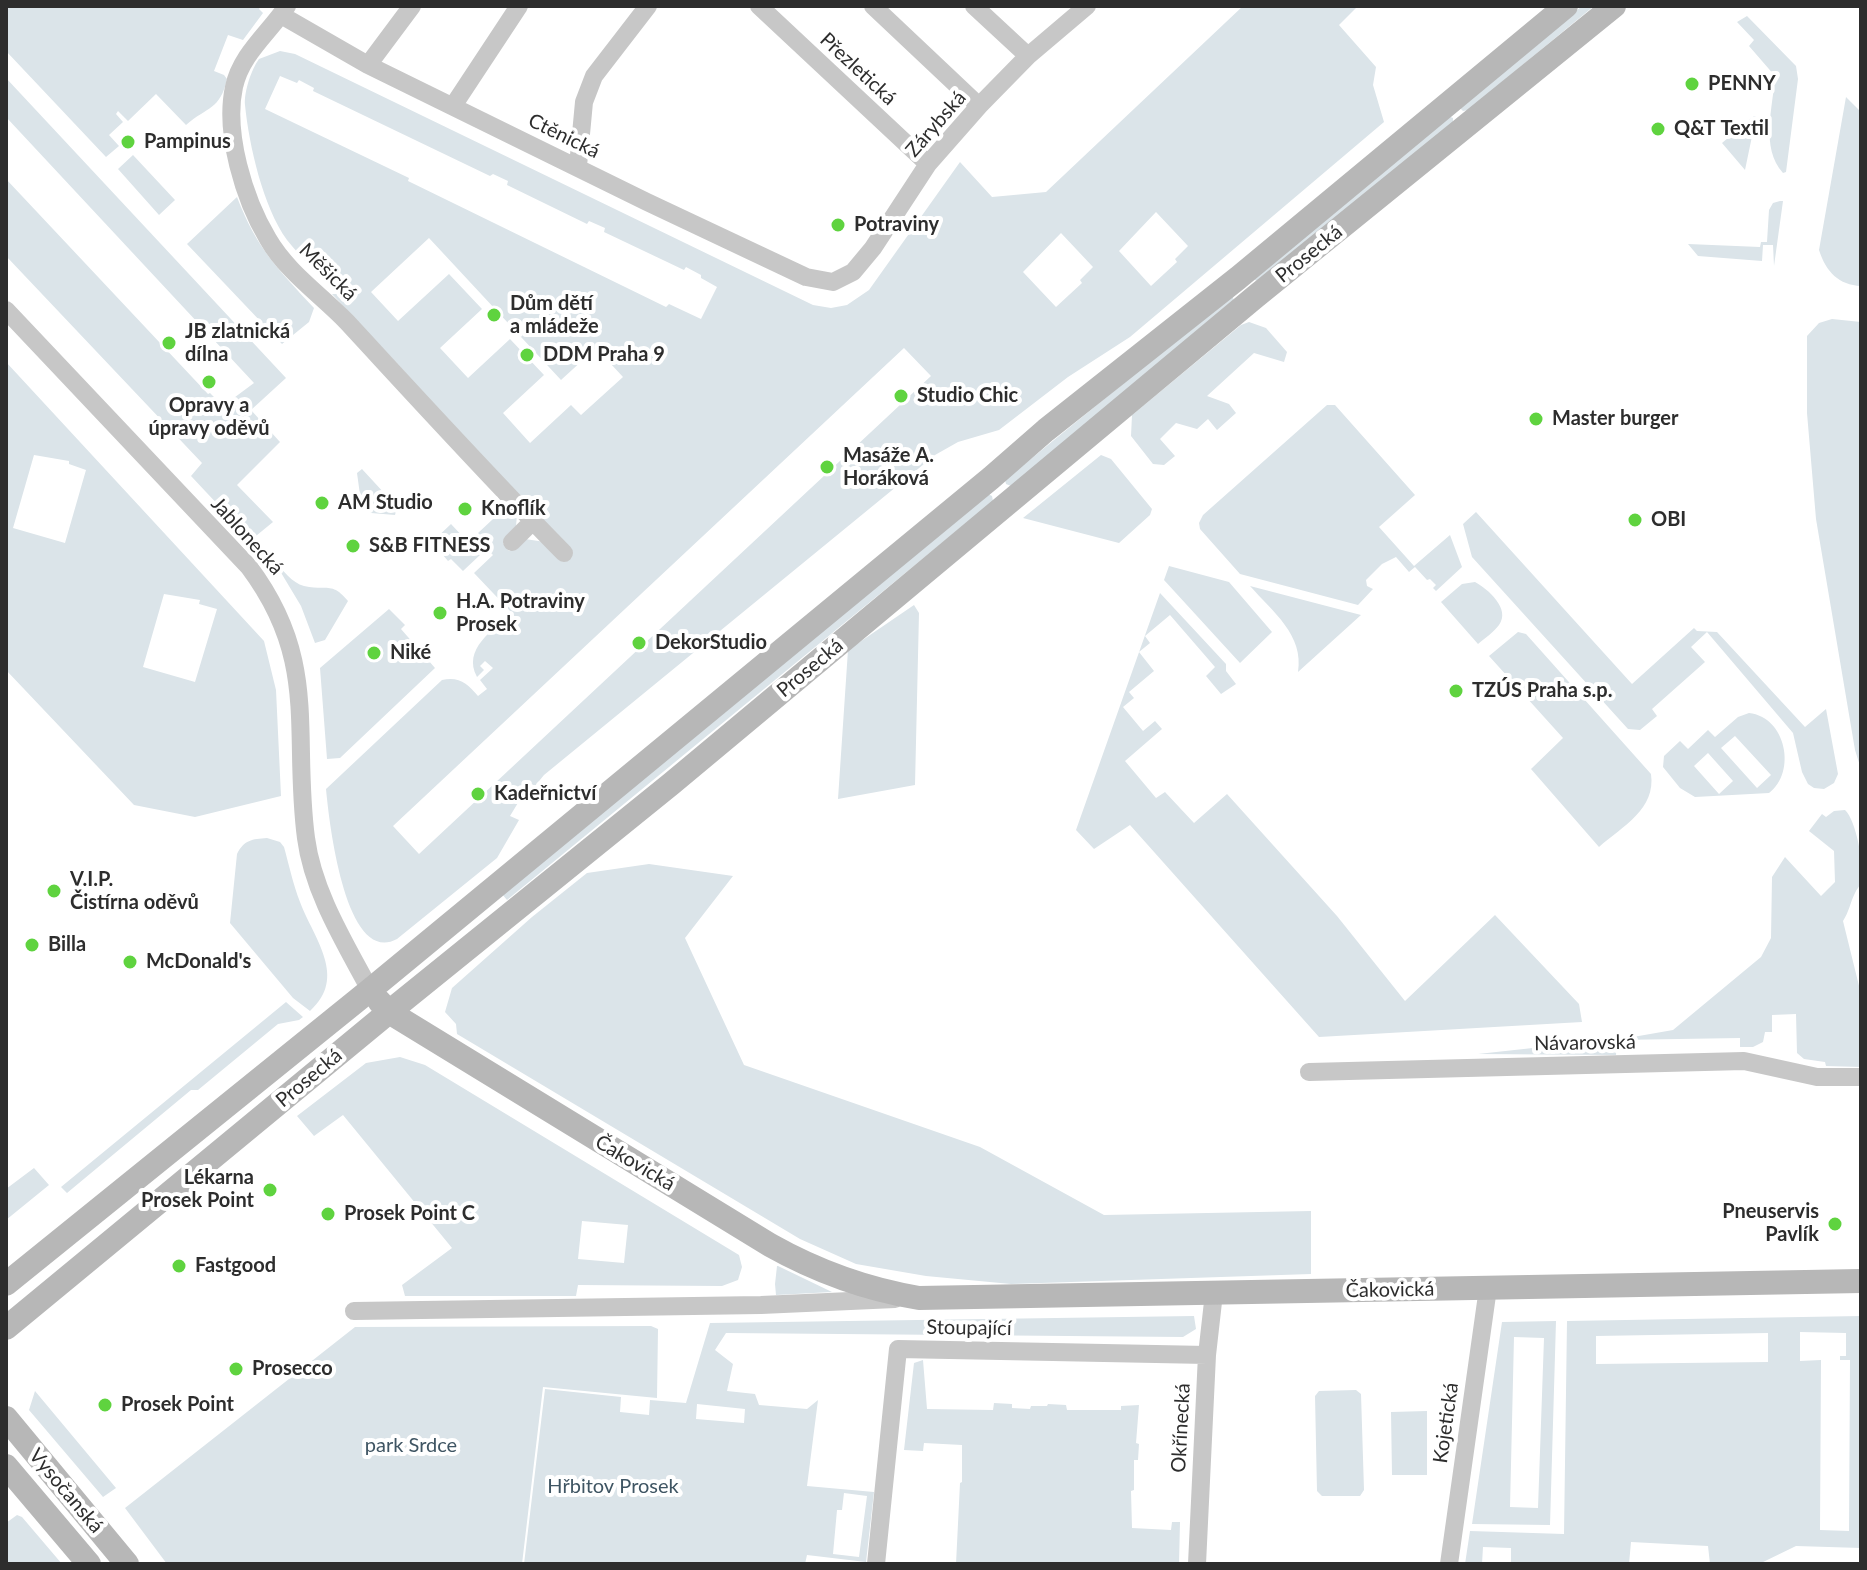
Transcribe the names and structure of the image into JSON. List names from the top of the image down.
{
  "streets": {
    "main road": ["Prosecká", "Čakovická", "Vysočanská"],
    "street": [
      "Přezletická",
      "Zárybská",
      "Ctěnická",
      "Měšická",
      "Jablonecká",
      "Návarovská",
      "Stoupající",
      "Kojetická",
      "Okřínecká"
    ]
  },
  "crossings": [
    ["Přezletická", "Zárybská"],
    ["Zárybská", "Ctěnická"],
    ["Ctěnická", "Měšická"],
    ["Prosecká", "Jablonecká"],
    ["Prosecká", "Čakovická"],
    ["Jablonecká", "Čakovická"],
    ["Čakovická", "Kojetická"],
    ["Čakovická", "Okřínecká"],
    ["Stoupající", "Okřínecká"]
  ],
  "parks": ["park Srdce", "Hřbitov Prosek"],
  "places": [
    "PENNY",
    "Q&T Textil",
    "Pampinus",
    "Potraviny",
    "Dům dětí a mládeže",
    "JB zlatnická dílna",
    "DDM Praha 9",
    "Opravy a úpravy oděvů",
    "Studio Chic",
    "Master burger",
    "Masáže A. Horáková",
    "AM Studio",
    "Knoflík",
    "OBI",
    "S&B FITNESS",
    "H.A. Potraviny Prosek",
    "DekorStudio",
    "Niké",
    "TZÚS Praha s.p.",
    "Kadeřnictví",
    "V.I.P. Čistírna oděvů",
    "Billa",
    "McDonald's",
    "Lékarna Prosek Point",
    "Prosek Point C",
    "Pneuservis Pavlík",
    "Fastgood",
    "Prosecco",
    "Prosek Point"
  ]
}
